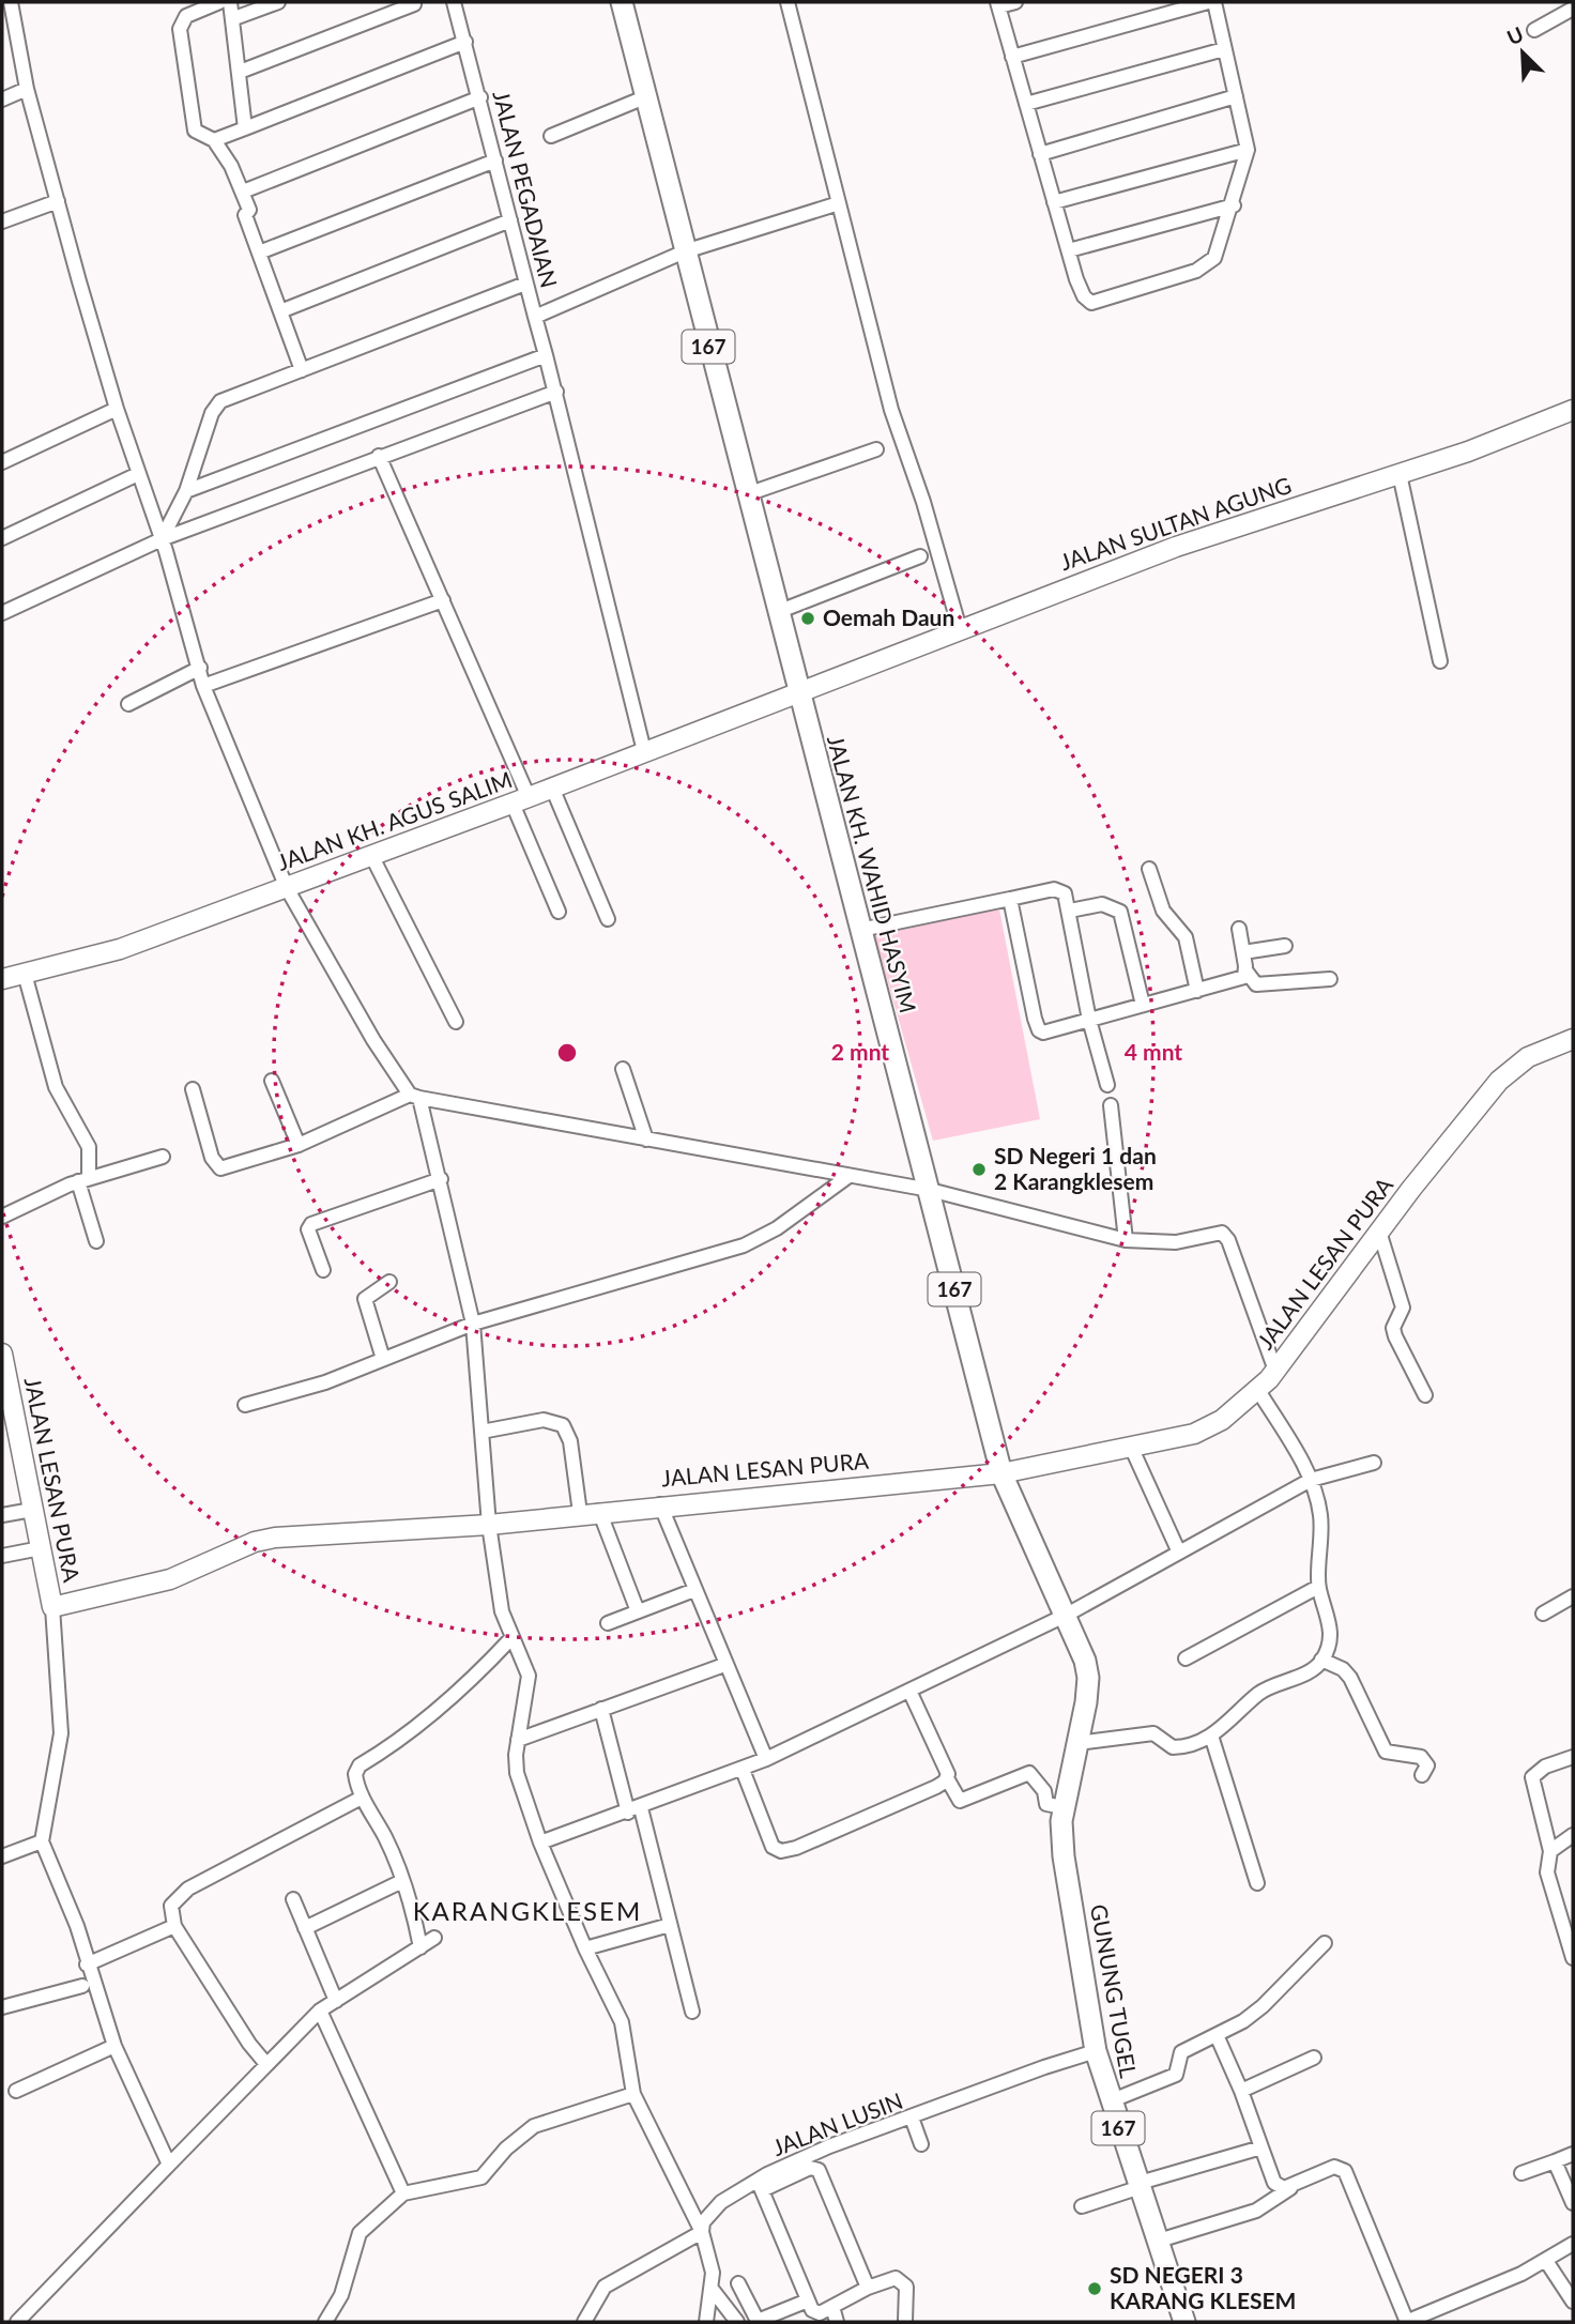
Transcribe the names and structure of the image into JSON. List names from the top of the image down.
{
  "streets": {
    "main road": ["167", "JALAN KH. WAHID HASYIM", "GUNUNG TUGEL"],
    "street": [
      "JALAN PEGADAIAN",
      "JALAN SULTAN AGUNG",
      "JALAN KH. AGUS SALIM",
      "JALAN LESAN PURA",
      "JALAN LUSIN"
    ]
  },
  "crossings": [
    ["JALAN PEGADAIAN", "JALAN KH. WAHID HASYIM"],
    ["JALAN SULTAN AGUNG", "JALAN KH. AGUS SALIM"],
    ["JALAN SULTAN AGUNG", "JALAN KH. WAHID HASYIM"],
    ["JALAN KH. AGUS SALIM", "JALAN KH. WAHID HASYIM"],
    ["JALAN KH. WAHID HASYIM", "JALAN LESAN PURA"],
    ["JALAN KH. WAHID HASYIM", "GUNUNG TUGEL"],
    ["GUNUNG TUGEL", "JALAN LUSIN"]
  ],
  "districts": ["KARANGKLESEM"],
  "places": ["Oemah Daun", "SD Negeri 1 dan 2 Karangklesem", "SD NEGERI 3 KARANG KLESEM"],
  "north": "top left",
  "rings": ["2 mnt", "4 mnt"]
}
